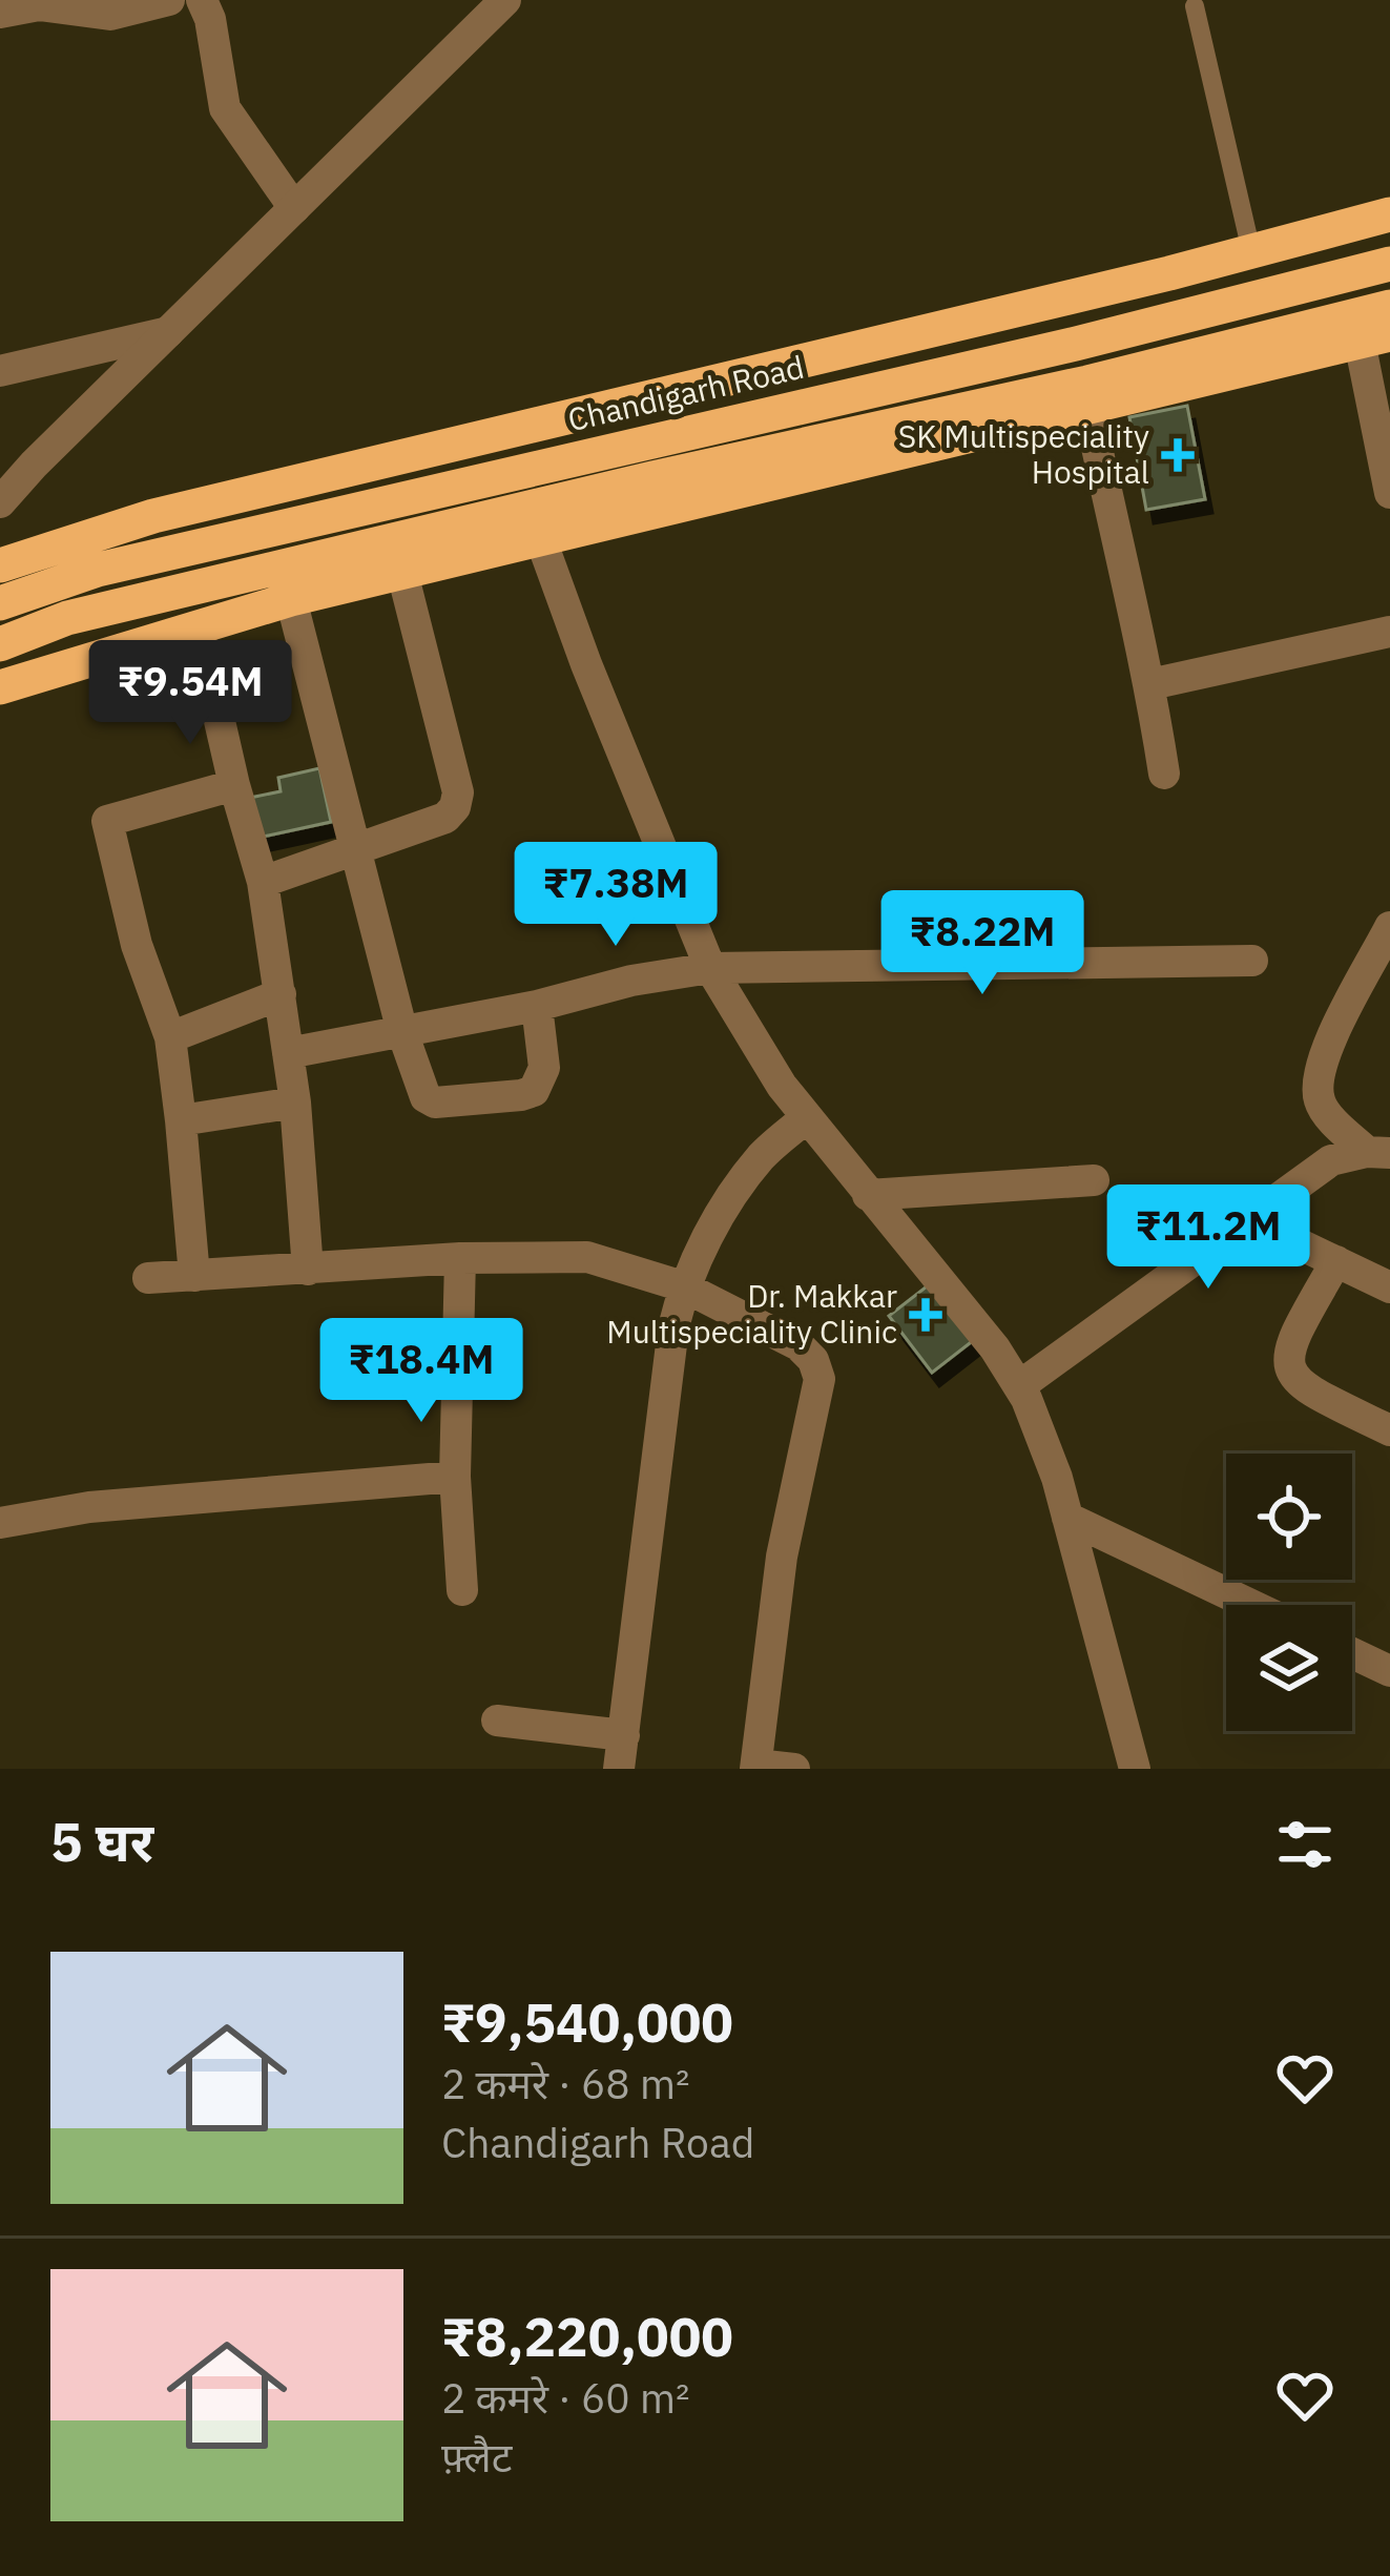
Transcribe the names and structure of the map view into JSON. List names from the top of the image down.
{
  "streets": {
    "highway": ["Chandigarh Road"]
  },
  "places": {
    "health": ["SK Multispeciality Hospital", "Dr. Makkar Multispeciality Clinic"]
  },
  "page": {
    "price": [
      "₹9.54M",
      "₹7.38M",
      "₹8.22M",
      "₹11.2M",
      "₹18.4M"
    ],
    "heading": "5 घर",
    "list": [
      {
        "name": "₹9,540,000",
        "note": "2 कमरे · 68 m² · Chandigarh Road"
      },
      {
        "name": "₹8,220,000",
        "note": "2 कमरे · 60 m² · फ़्लैट"
      }
    ]
  }
}
